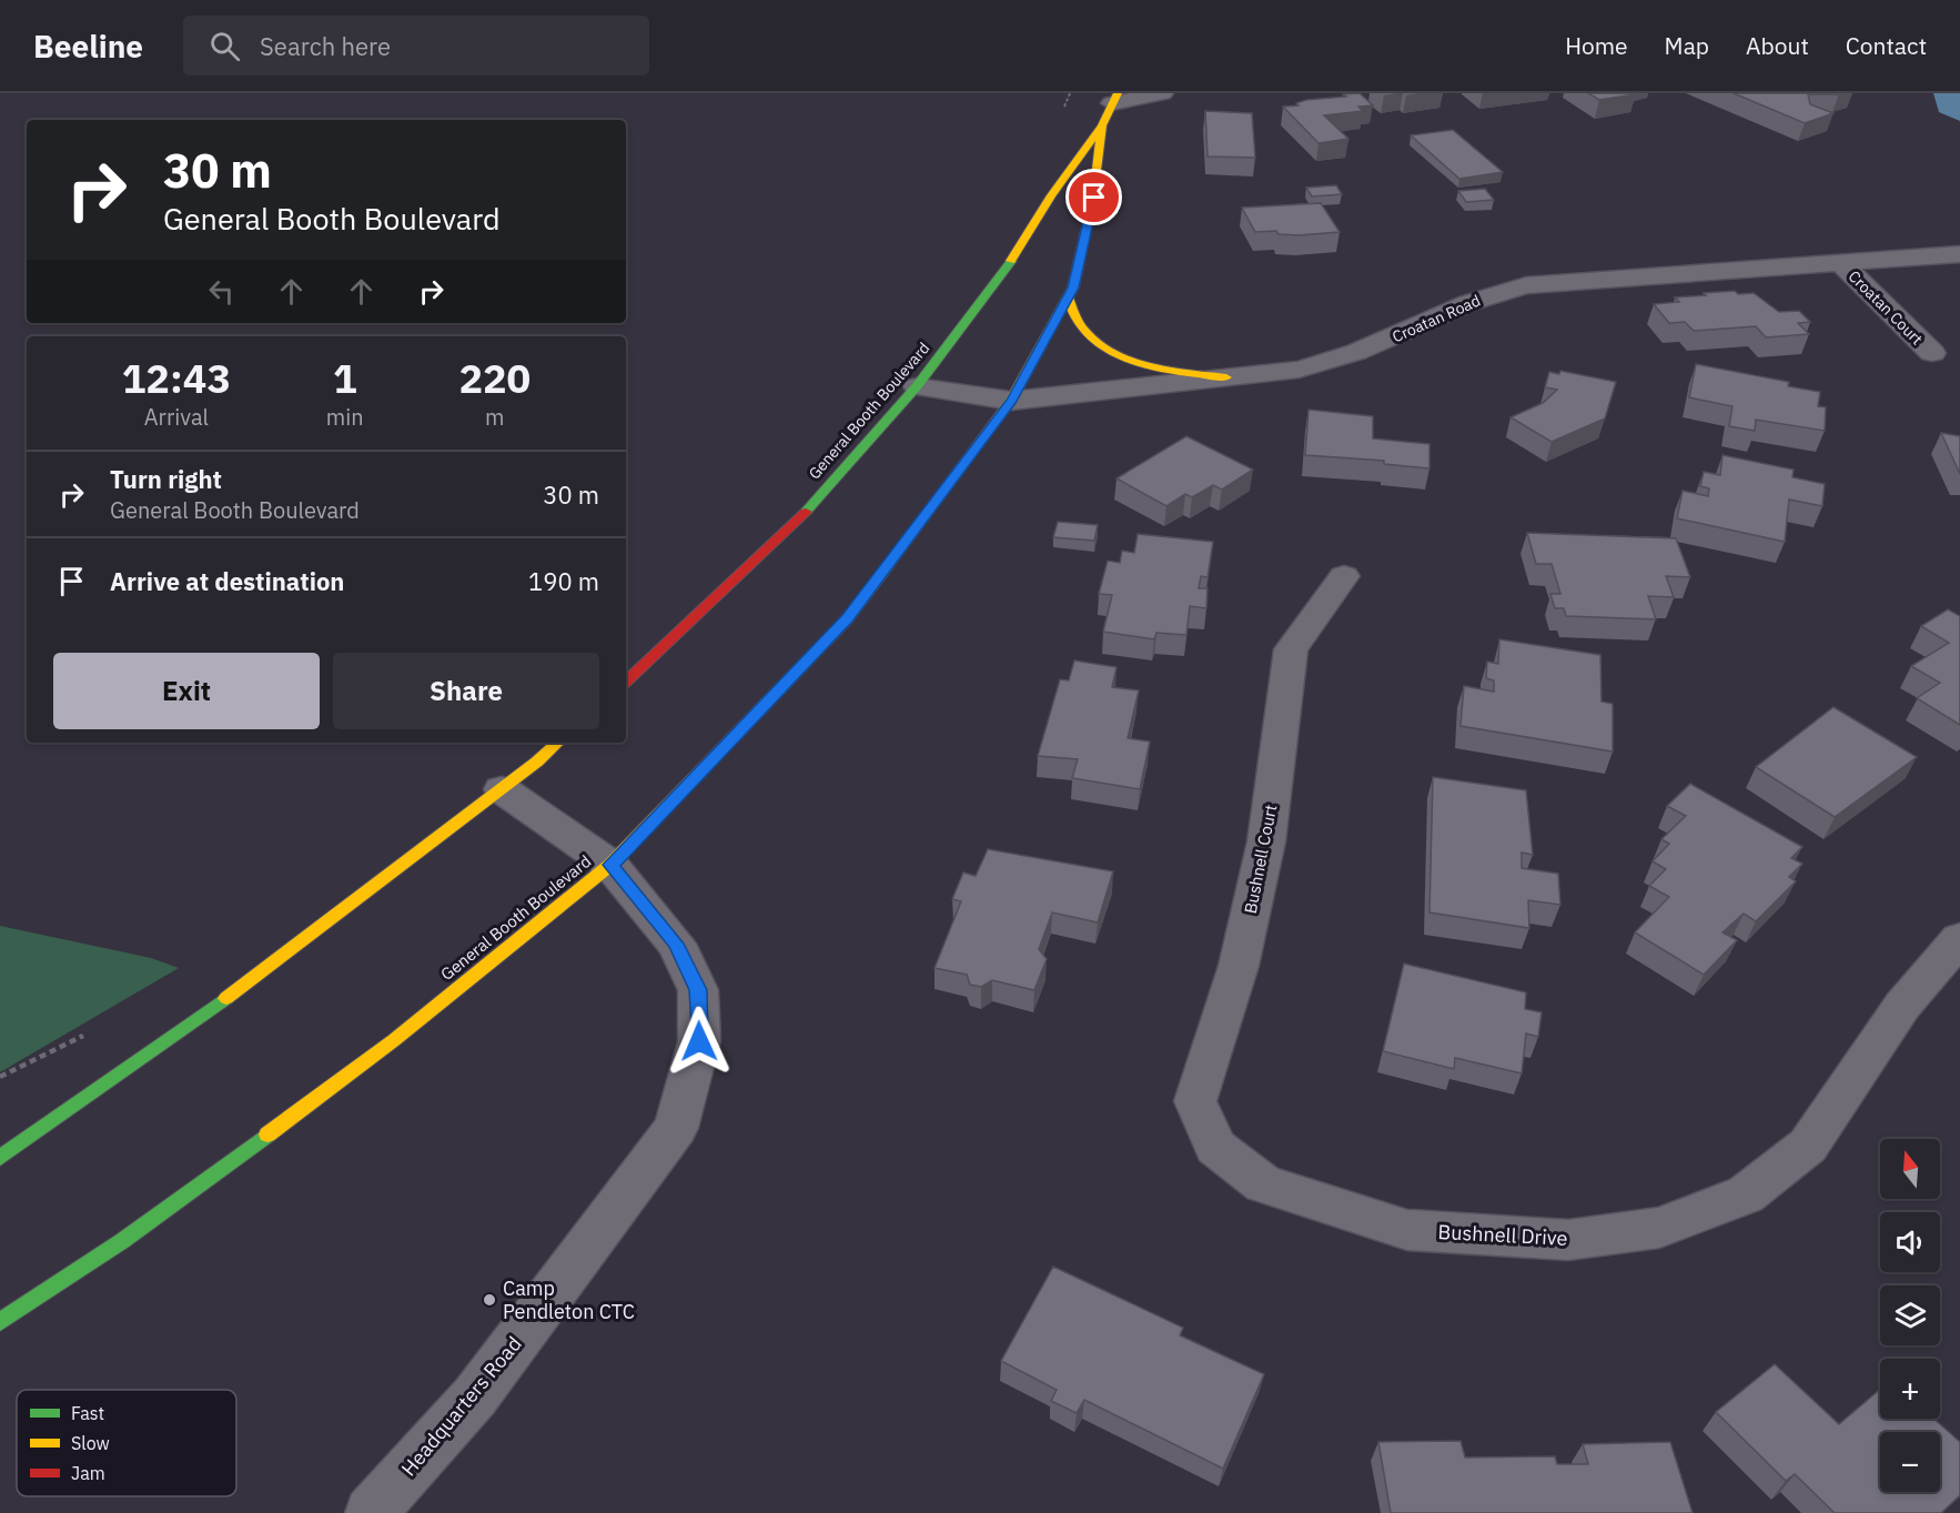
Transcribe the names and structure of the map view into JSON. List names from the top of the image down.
{
  "streets": {
    "highway": ["General Booth Boulevard"],
    "street": [
      "Croatan Court",
      "Croatan Road",
      "Bushnell Court",
      "Bushnell Drive",
      "Headquarters Road"
    ]
  },
  "crossings": [
    ["Croatan Court", "Croatan Road"],
    ["Croatan Road", "General Booth Boulevard"],
    ["General Booth Boulevard", "Headquarters Road"],
    ["Bushnell Court", "Bushnell Drive"]
  ],
  "places": ["Camp Pendleton CTC"],
  "legend": ["Fast", "Slow", "Jam"],
  "north": "top",
  "page": {
    "header": "Beeline",
    "search": "Search here",
    "nav": [
      "Home",
      "Map",
      "About",
      "Contact"
    ],
    "turn": ["30 m", "General Booth Boulevard"],
    "eta": [
      "12:43",
      "Arrival",
      "1",
      "min",
      "220",
      "m"
    ],
    "list": [
      {
        "name": "Turn right",
        "note": "General Booth Boulevard",
        "value": "30 m"
      },
      {
        "name": "Arrive at destination",
        "value": "190 m"
      }
    ],
    "buttons": ["Exit", "Share"],
    "map_buttons": ["+", "−"]
  }
}
